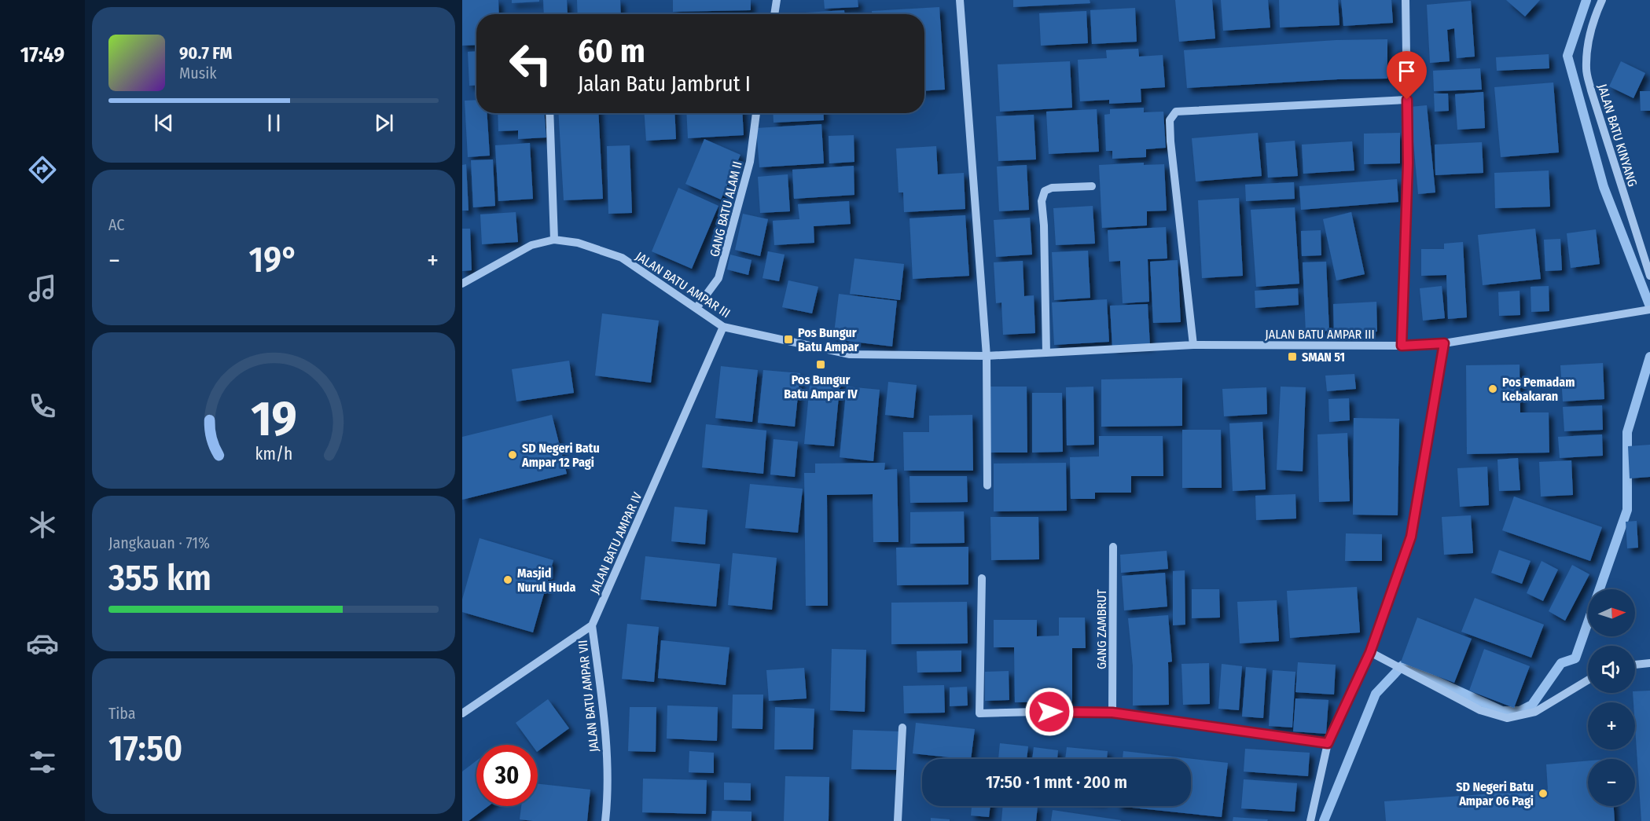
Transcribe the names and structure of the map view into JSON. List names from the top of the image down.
{
  "streets": {
    "street": [
      "JALAN BATU KINYANG",
      "GANG BATU ALAM II",
      "JALAN BATU AMPAR III",
      "JALAN BATU AMPAR IV",
      "GANG ZAMBRUT",
      "JALAN BATU AMPAR VII"
    ]
  },
  "crossings": [
    ["GANG BATU ALAM II", "JALAN BATU AMPAR III"],
    ["JALAN BATU AMPAR III", "JALAN BATU AMPAR IV"],
    ["JALAN BATU AMPAR IV", "JALAN BATU AMPAR VII"]
  ],
  "places": {
    "transit": ["Pos Bungur Batu Ampar", "SMAN 51", "Pos Bungur Batu Ampar IV"],
    "other": [
      "Pos Pemadam Kebakaran",
      "SD Negeri Batu Ampar 12 Pagi",
      "Masjid Nurul Huda",
      "SD Negeri Batu Ampar 06 Pagi"
    ]
  },
  "north": "right",
  "page": {
    "tabs": "17:49",
    "turn": ["60 m", "Jalan Batu Jambrut I"],
    "song": ["90.7 FM", "Musik"],
    "tile": [
      "AC",
      ["Jangkauan · 71%", "355 km"],
      ["Tiba", "17:50"]
    ],
    "heat": ["−", "19°", "+"],
    "map_buttons": ["+", "−"],
    "limit": "30",
    "trip": "17:50 · 1 mnt · 200 m",
    "gauge": ["19", "km/h"]
  }
}
